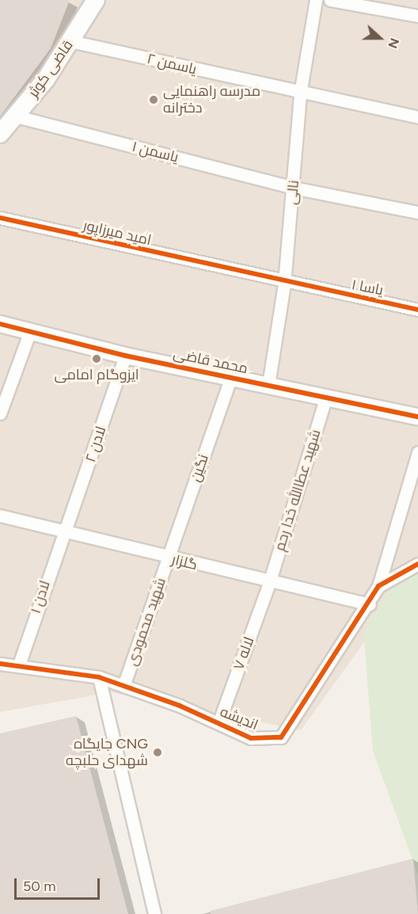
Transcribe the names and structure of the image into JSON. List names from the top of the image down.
{
  "streets": {
    "main road": ["قاضی کوثر"],
    "street": [
      "یاسمن ۲",
      "یاسمن ۱",
      "نالی",
      "امید میرزاپور",
      "یاسا ۱",
      "محمد قاضی",
      "لادن ۲",
      "نگین",
      "شهید عطاالله خدا رحم",
      "گلزار",
      "لادن ۱",
      "شهید محمودی",
      "لاله ۷",
      "اندیشه"
    ]
  },
  "crossings": [
    ["یاسمن ۲", "قاضی کوثر"],
    ["یاسمن ۲", "نالی"],
    ["قاضی کوثر", "یاسمن ۱"],
    ["یاسمن ۱", "نالی"],
    ["نالی", "امید میرزاپور"],
    ["نالی", "یاسا ۱"],
    ["نالی", "محمد قاضی"],
    ["امید میرزاپور", "یاسا ۱"],
    ["محمد قاضی", "لادن ۲"],
    ["محمد قاضی", "نگین"],
    ["محمد قاضی", "شهید عطاالله خدا رحم"],
    ["لادن ۲", "گلزار"],
    ["لادن ۲", "لادن ۱"],
    ["نگین", "گلزار"],
    ["نگین", "شهید محمودی"],
    ["شهید عطاالله خدا رحم", "گلزار"],
    ["شهید عطاالله خدا رحم", "لاله ۷"],
    ["گلزار", "لادن ۱"],
    ["گلزار", "شهید محمودی"],
    ["گلزار", "لاله ۷"],
    ["گلزار", "اندیشه"],
    ["لادن ۱", "اندیشه"],
    ["شهید محمودی", "اندیشه"],
    ["لاله ۷", "اندیشه"]
  ],
  "places": ["مدرسه راهنمایی دخترانه", "ایزوگام امامی", "جایگاه CNG شهدای حلبچه"],
  "scale_bar": "50 m",
  "north": "right"
}
